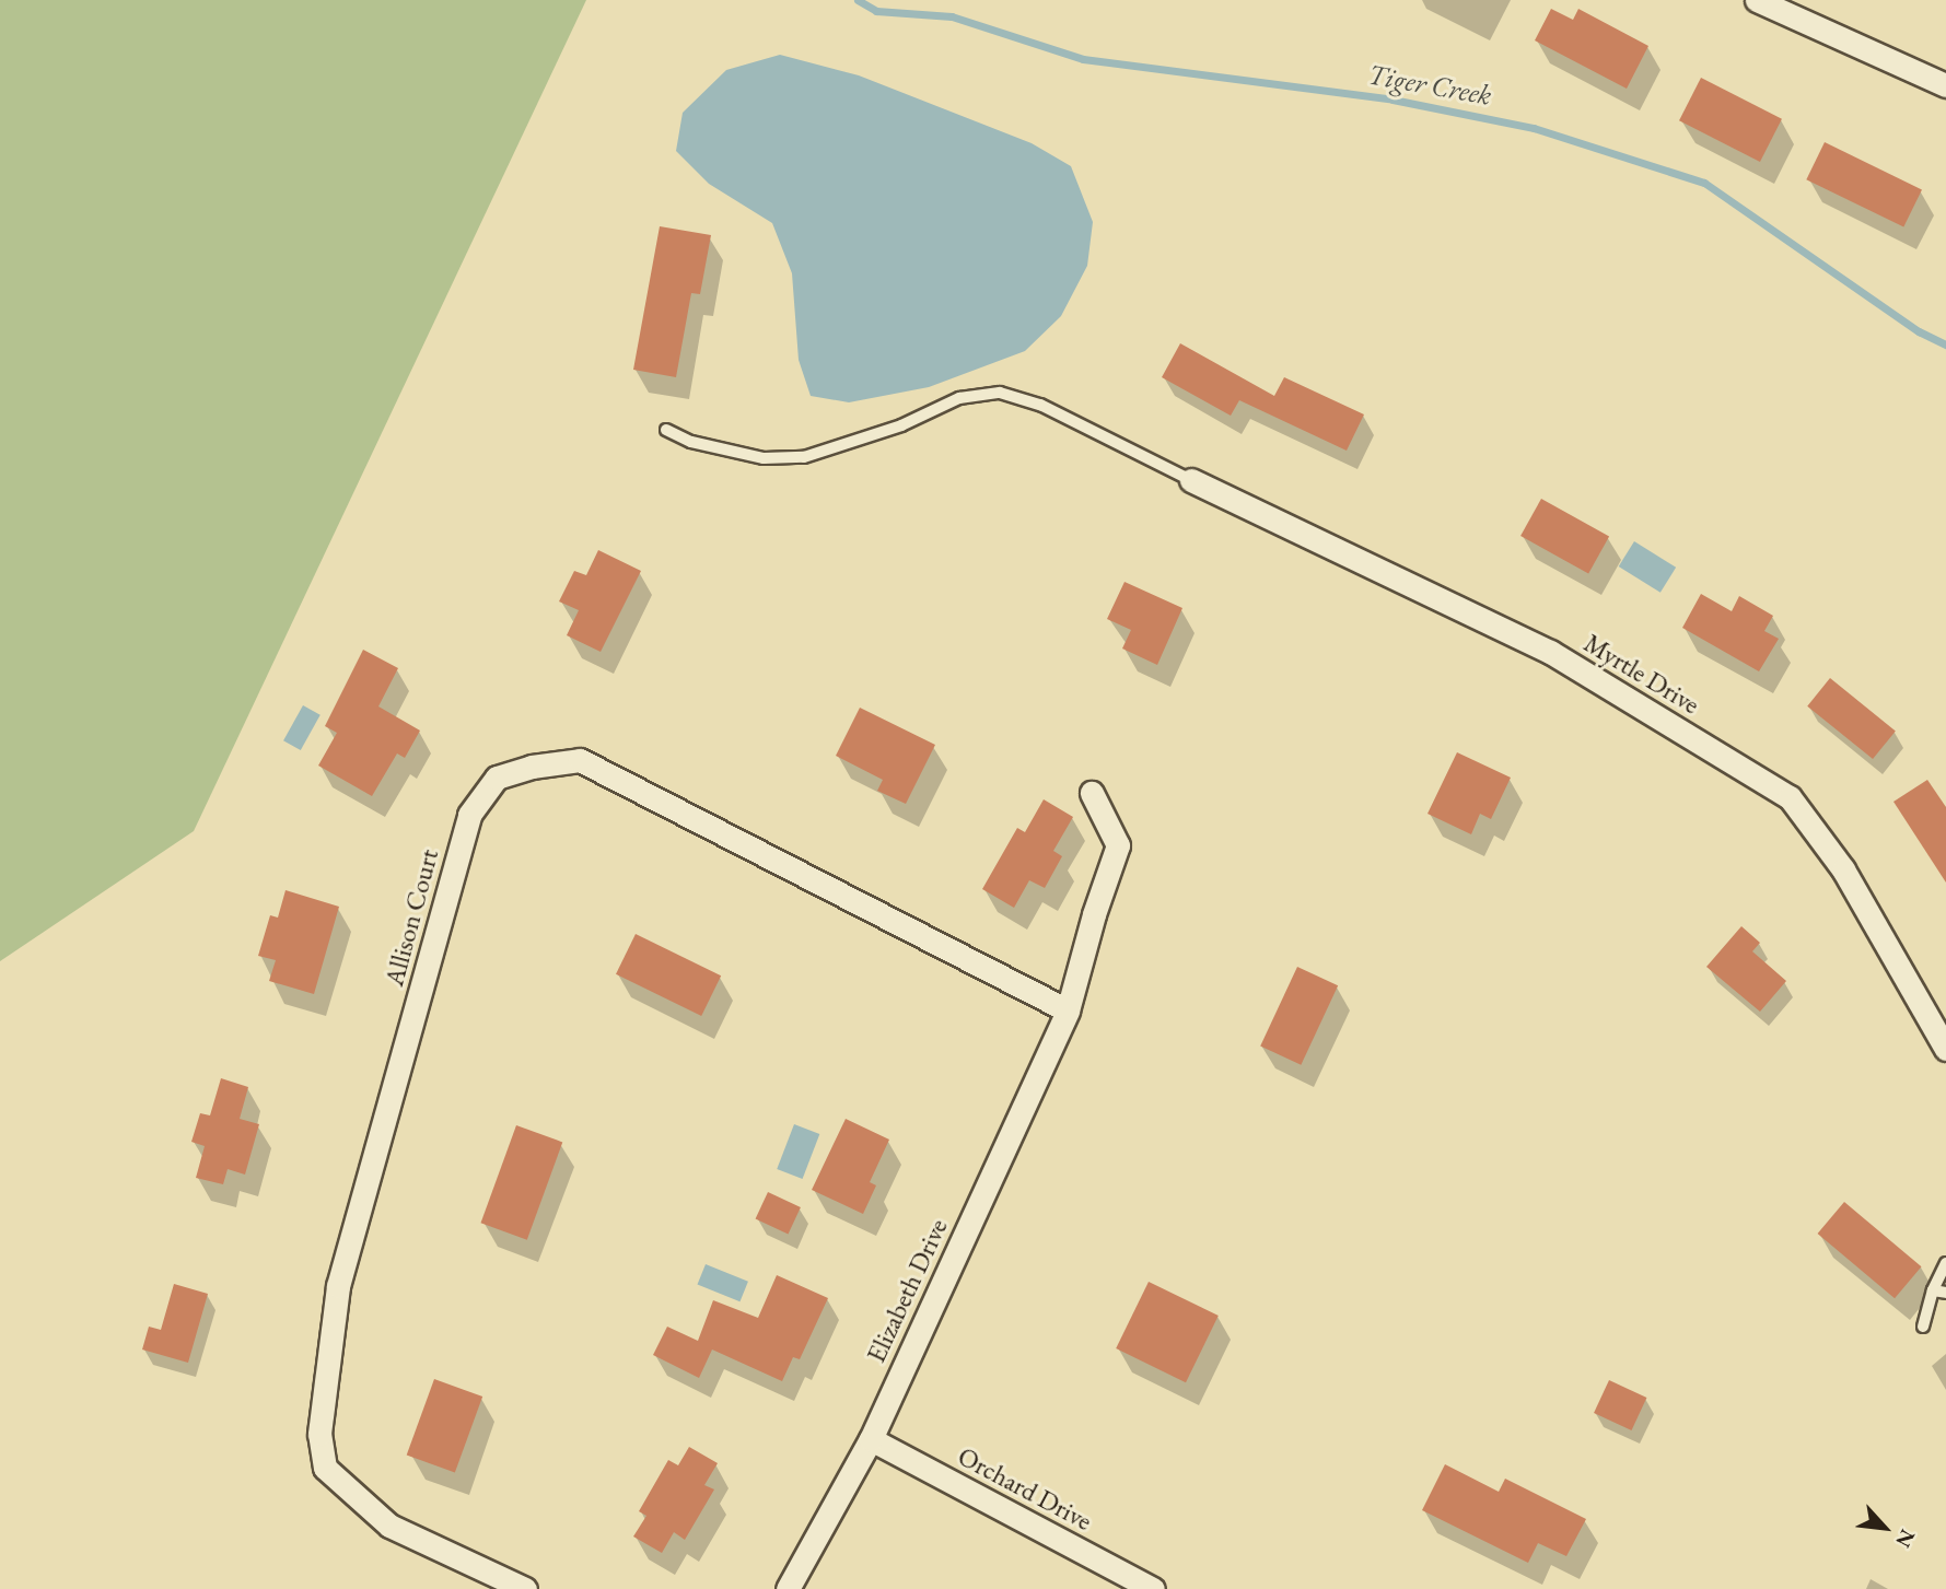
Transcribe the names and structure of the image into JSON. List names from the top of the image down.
{
  "streets": {
    "street": [
      "Myrtle Drive",
      "Allison Court",
      "Elizabeth Drive",
      "Orchard Drive"
    ]
  },
  "crossings": [
    ["Allison Court", "Elizabeth Drive"],
    ["Elizabeth Drive", "Orchard Drive"]
  ],
  "water": ["Tiger Creek"],
  "north": "bottom right"
}
